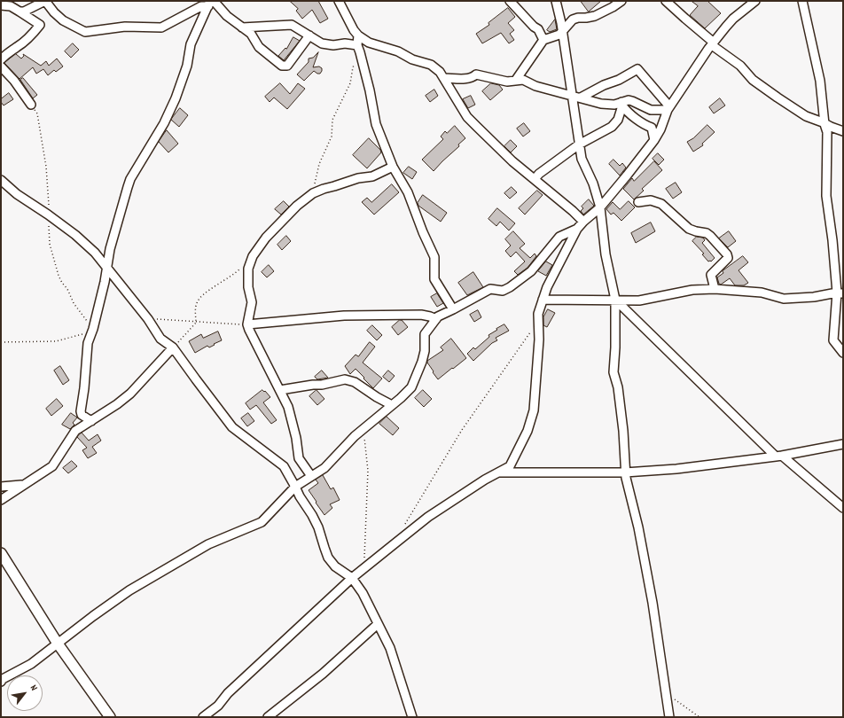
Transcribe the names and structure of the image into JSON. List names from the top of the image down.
{
  "north": "top right"
}
